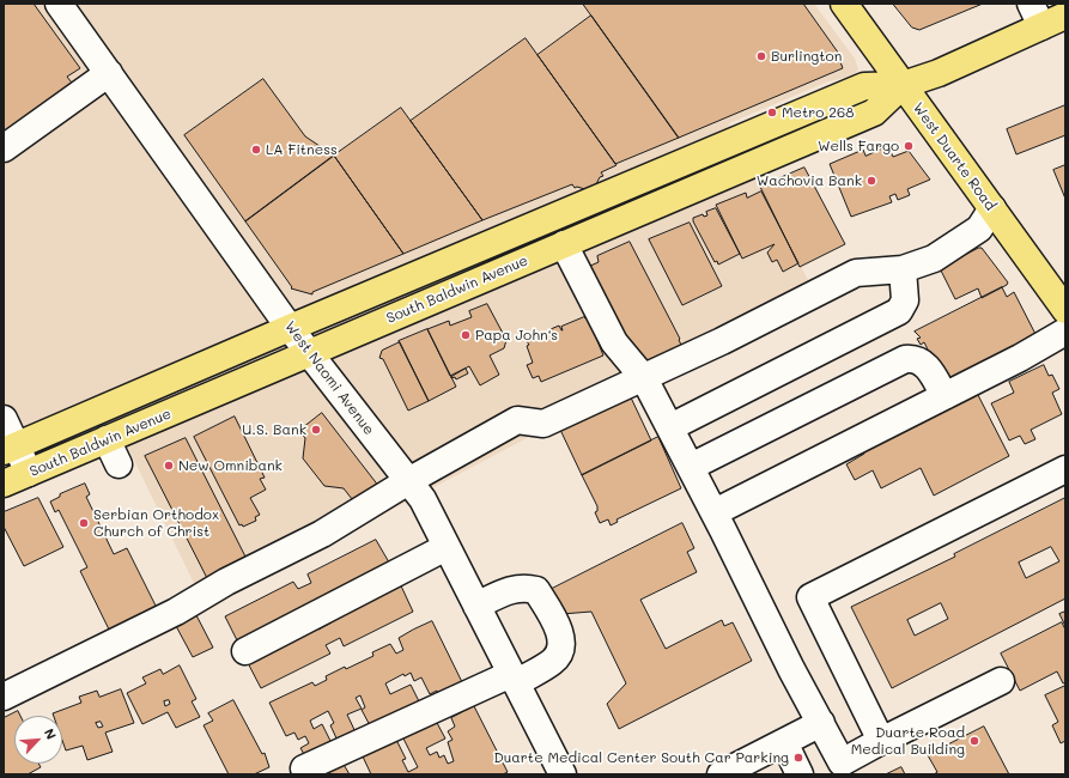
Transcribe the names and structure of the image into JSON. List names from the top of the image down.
{
  "streets": {
    "main road": ["West Duarte Road", "South Baldwin Avenue"],
    "street": ["West Naomi Avenue"]
  },
  "crossings": [
    ["West Duarte Road", "South Baldwin Avenue"],
    ["South Baldwin Avenue", "West Naomi Avenue"]
  ],
  "places": [
    "Burlington",
    "Metro 268",
    "Wells Fargo",
    "LA Fitness",
    "Wachovia Bank",
    "Papa John's",
    "U.S. Bank",
    "New Omnibank",
    "Serbian Orthodox Church of Christ",
    "Duarte Road Medical Building",
    "Duarte Medical Center South Car Parking"
  ],
  "north": "top right"
}
